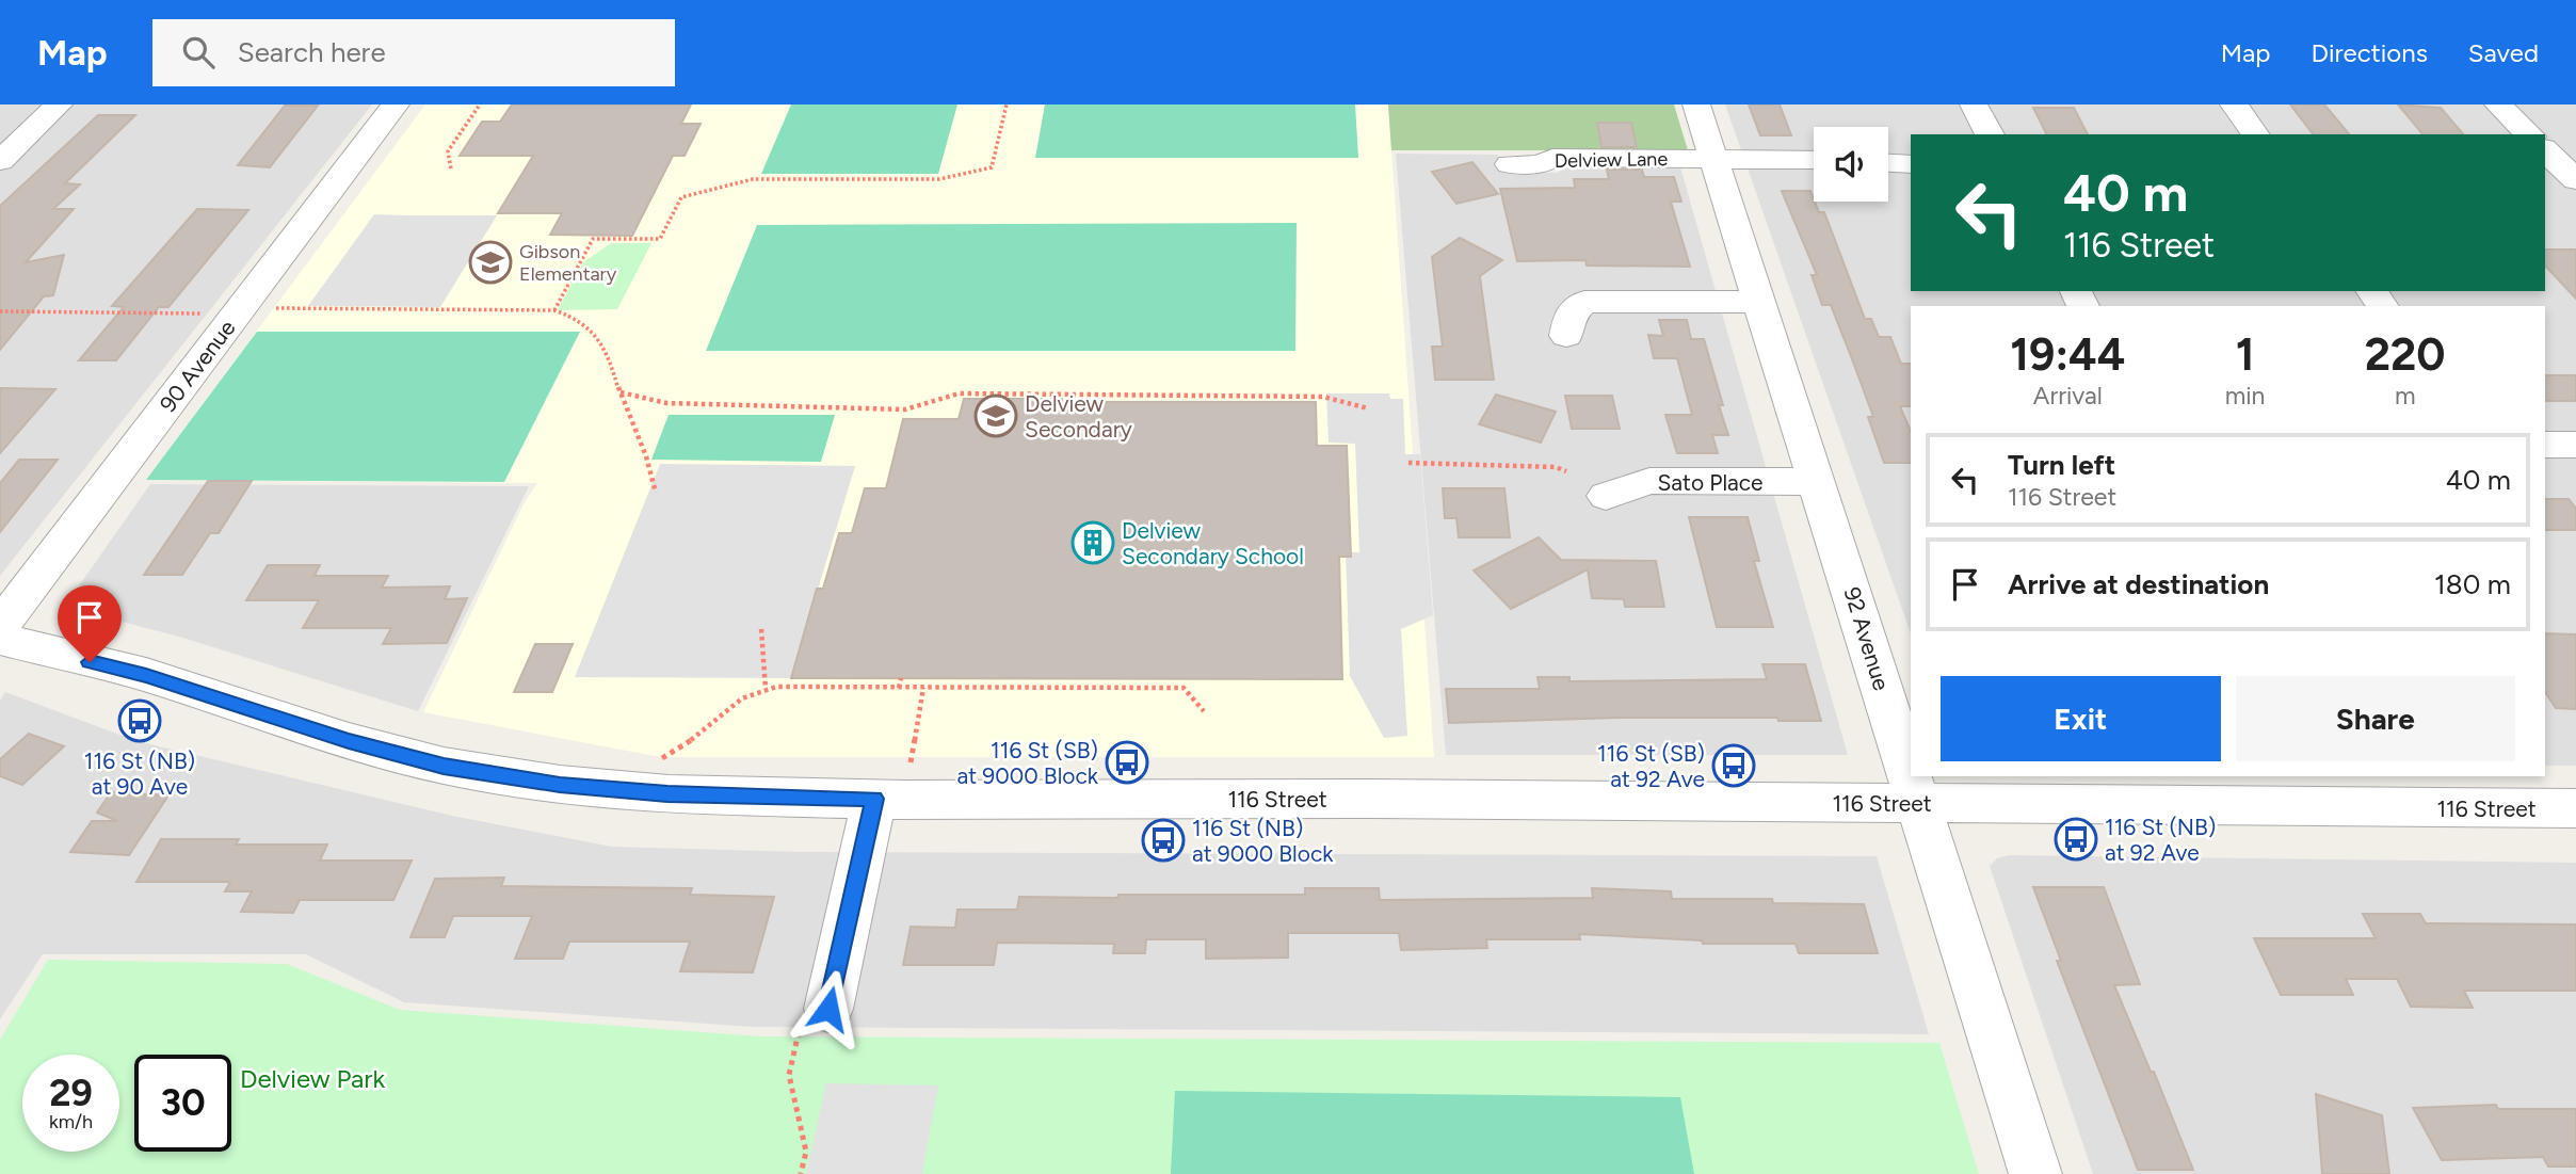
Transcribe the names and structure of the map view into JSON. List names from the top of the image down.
{
  "streets": {
    "street": [
      "Delview Lane",
      "90 Avenue",
      "Sato Place",
      "92 Avenue",
      "116 Street"
    ]
  },
  "crossings": [
    ["Delview Lane", "92 Avenue"],
    ["Sato Place", "92 Avenue"],
    ["92 Avenue", "116 Street"]
  ],
  "parks": ["Delview Park"],
  "places": {
    "school or university": ["Gibson Elementary", "Delview Secondary"],
    "building": ["Delview Secondary School"],
    "bus stop": [
      "116 St (NB) at 90 Ave",
      "116 St (SB) at 9000 Block",
      "116 St (SB) at 92 Ave",
      "116 St (NB) at 92 Ave",
      "116 St (NB) at 9000 Block"
    ]
  },
  "page": {
    "header": "Map",
    "search": "Search here",
    "nav": ["Map", "Directions", "Saved"],
    "turn": ["40 m", "116 Street"],
    "eta": [
      "19:44",
      "Arrival",
      "1",
      "min",
      "220",
      "m"
    ],
    "list": [
      {
        "name": "Turn left",
        "note": "116 Street",
        "value": "40 m"
      },
      {
        "name": "Arrive at destination",
        "value": "180 m"
      }
    ],
    "buttons": ["Exit", "Share"],
    "speed": "29 km/h",
    "limit": "30"
  }
}
